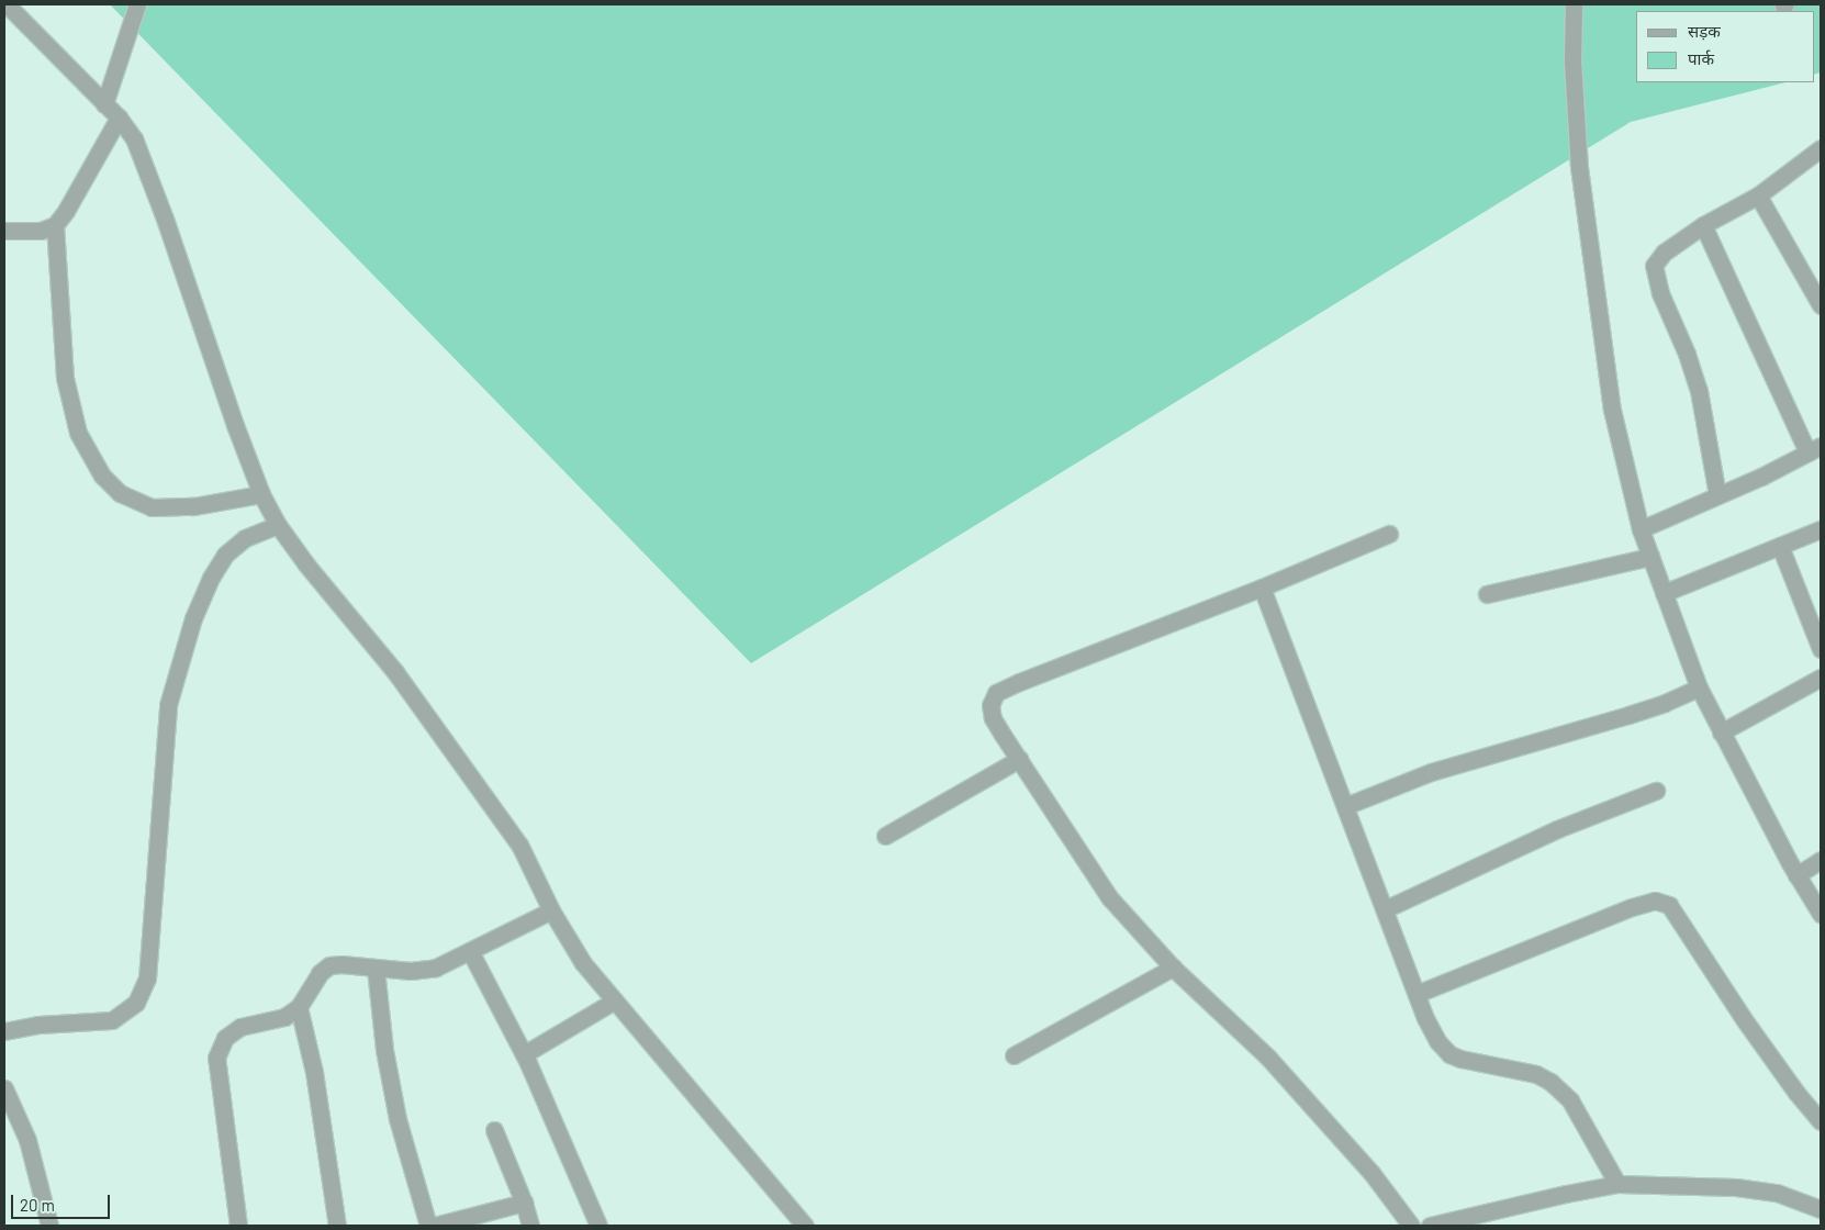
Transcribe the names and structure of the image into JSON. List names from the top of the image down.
{
  "legend": ["सड़क", "पार्क"],
  "scale_bar": "20 m"
}
